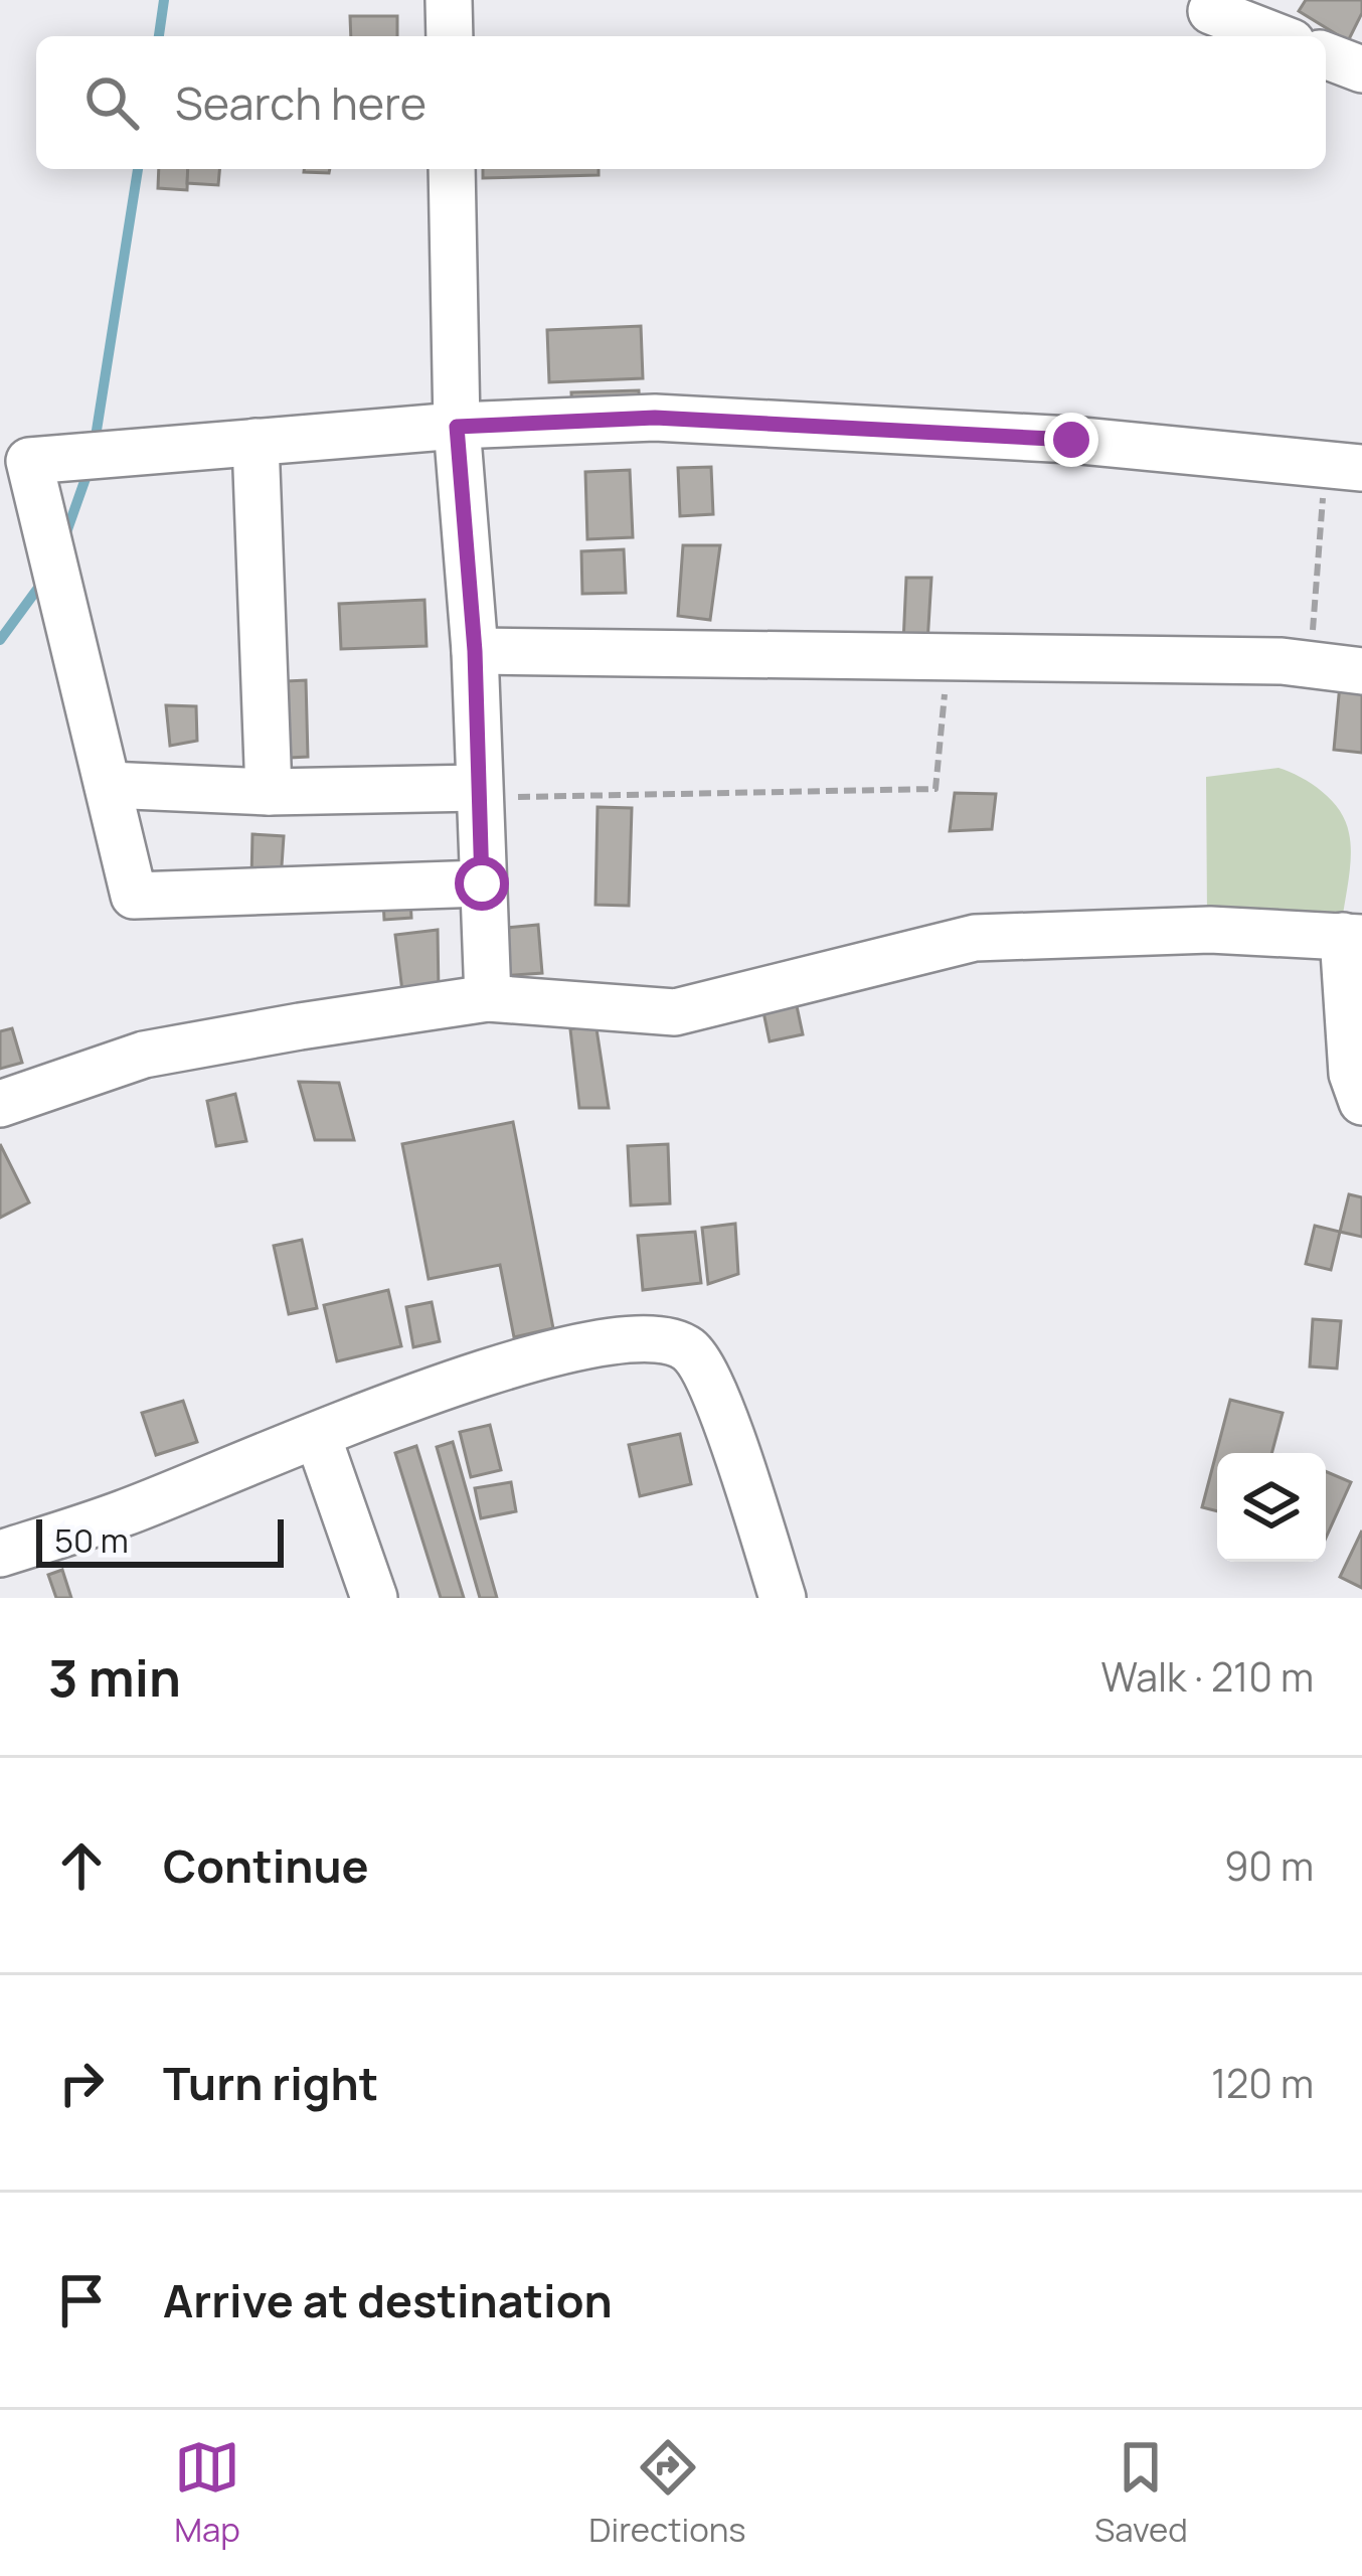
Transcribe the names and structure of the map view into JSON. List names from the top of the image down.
{
  "scale_bar": "50 m",
  "page": {
    "search": "Search here",
    "scale": "50 m",
    "heading": ["3 min", "Walk · 210 m"],
    "list": [
      ["Continue", "90 m"],
      ["Turn right", "120 m"],
      "Arrive at destination"
    ],
    "nav": ["Map", "Directions", "Saved"]
  }
}
